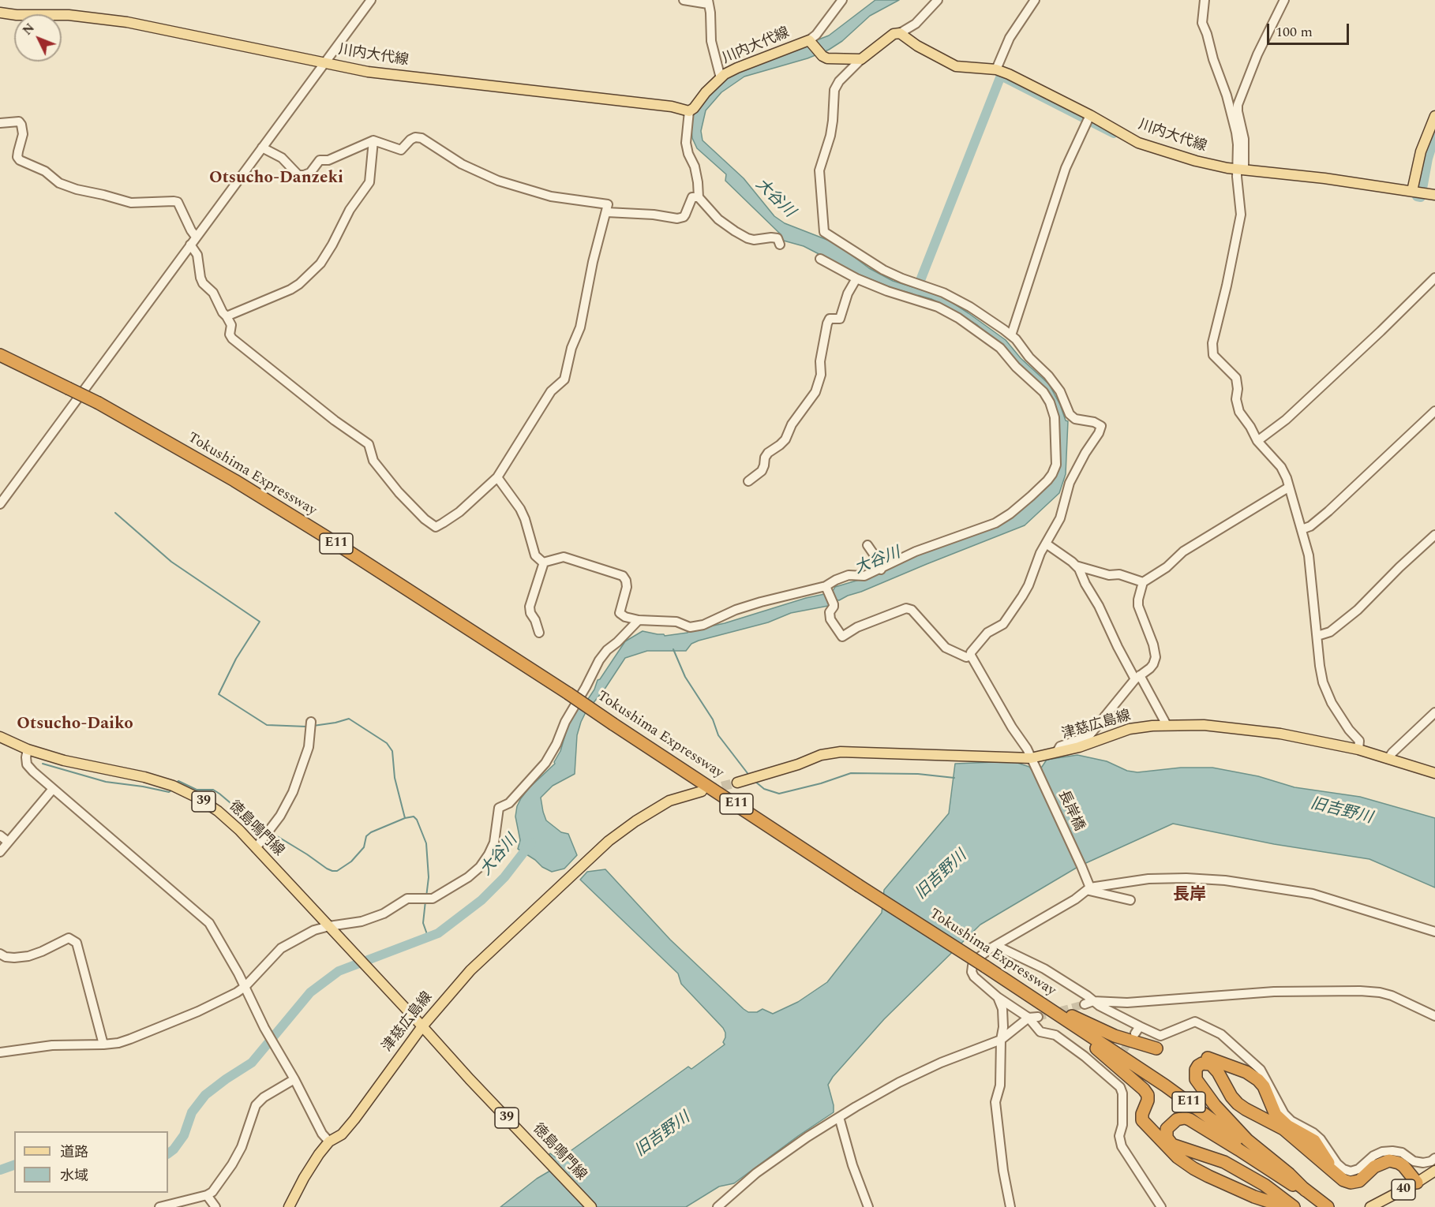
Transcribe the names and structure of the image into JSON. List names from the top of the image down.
{
  "streets": {
    "highway": ["Tokushima Expressway", "E11"],
    "main road": [
      "川内大代線",
      "津慈広島線",
      "39",
      "徳島鳴門線",
      "40"
    ],
    "street": ["長岸橋"]
  },
  "crossings": [
    ["津慈広島線", "長岸橋"],
    ["津慈広島線", "徳島鳴門線"]
  ],
  "districts": ["Otsucho-Danzeki", "Otsucho-Daiko", "長岸"],
  "water": ["大谷川", "旧吉野川"],
  "legend": ["道路", "水域"],
  "scale_bar": "100 m",
  "north": "top left"
}
